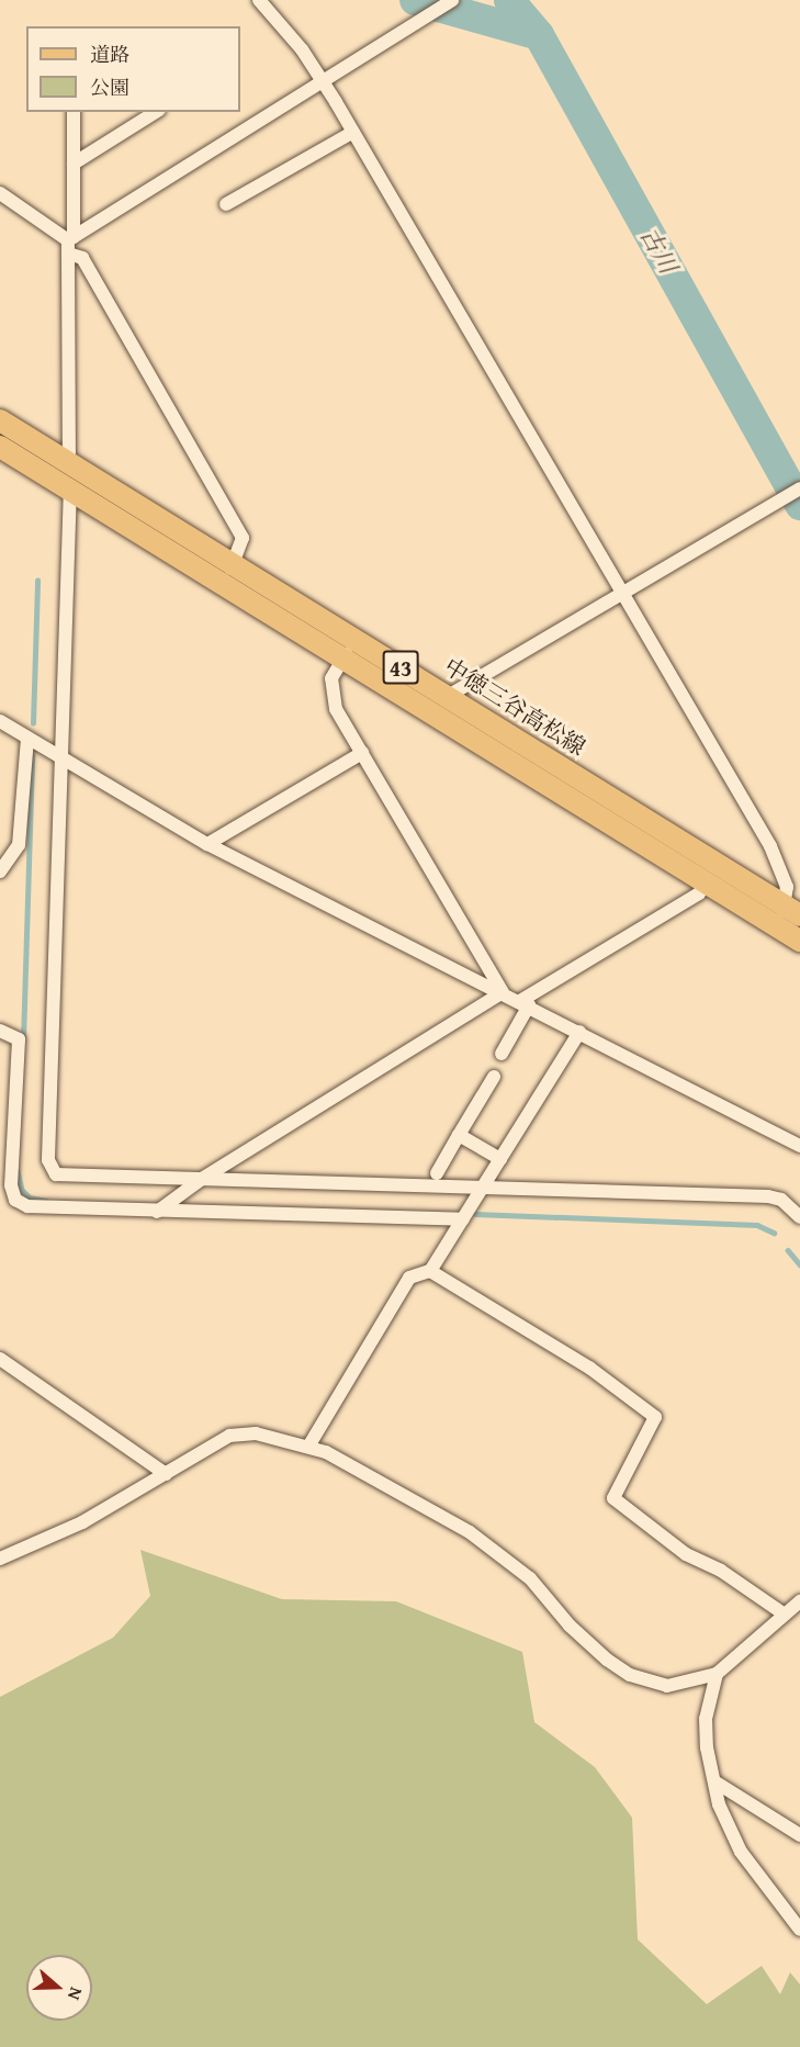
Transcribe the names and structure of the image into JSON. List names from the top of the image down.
{
  "streets": {
    "main road": ["43", "中徳三谷高松線"]
  },
  "water": ["古川"],
  "legend": ["道路", "公園"],
  "north": "right"
}
